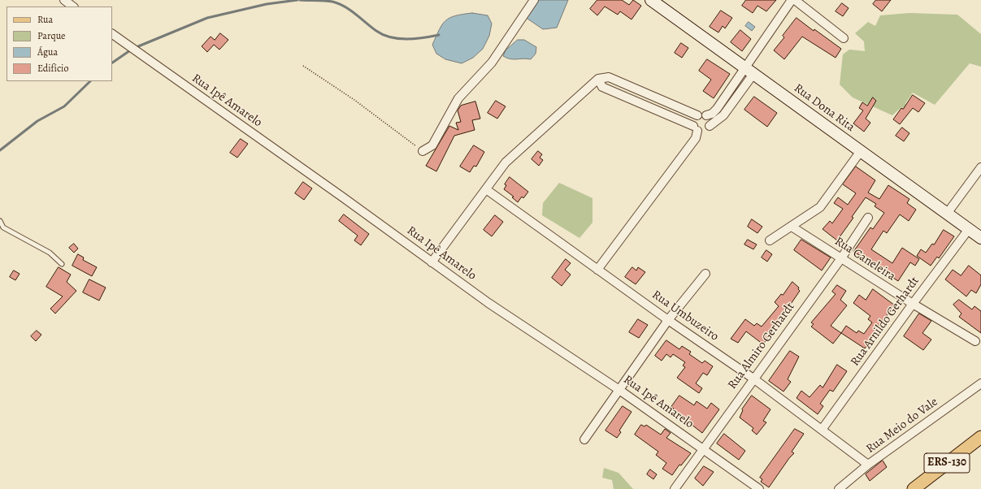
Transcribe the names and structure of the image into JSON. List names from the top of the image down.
{
  "streets": {
    "main road": ["Rua Dona Rita", "ERS-130"],
    "street": [
      "Rua Ipê Amarelo",
      "Rua Caneleira",
      "Rua Umbuzeiro",
      "Rua Arnildo Gerhardt",
      "Rua Almiro Gerhardt",
      "Rua Meio do Vale"
    ]
  },
  "crossings": [
    ["Rua Ipê Amarelo", "Rua Almiro Gerhardt"],
    ["Rua Dona Rita", "Rua Arnildo Gerhardt"],
    ["Rua Caneleira", "Rua Arnildo Gerhardt"],
    ["Rua Caneleira", "Rua Almiro Gerhardt"],
    ["Rua Umbuzeiro", "Rua Arnildo Gerhardt"],
    ["Rua Umbuzeiro", "Rua Almiro Gerhardt"],
    ["Rua Umbuzeiro", "Rua Meio do Vale"]
  ],
  "legend": [
    "Rua",
    "Parque",
    "Água",
    "Edifício"
  ]
}
